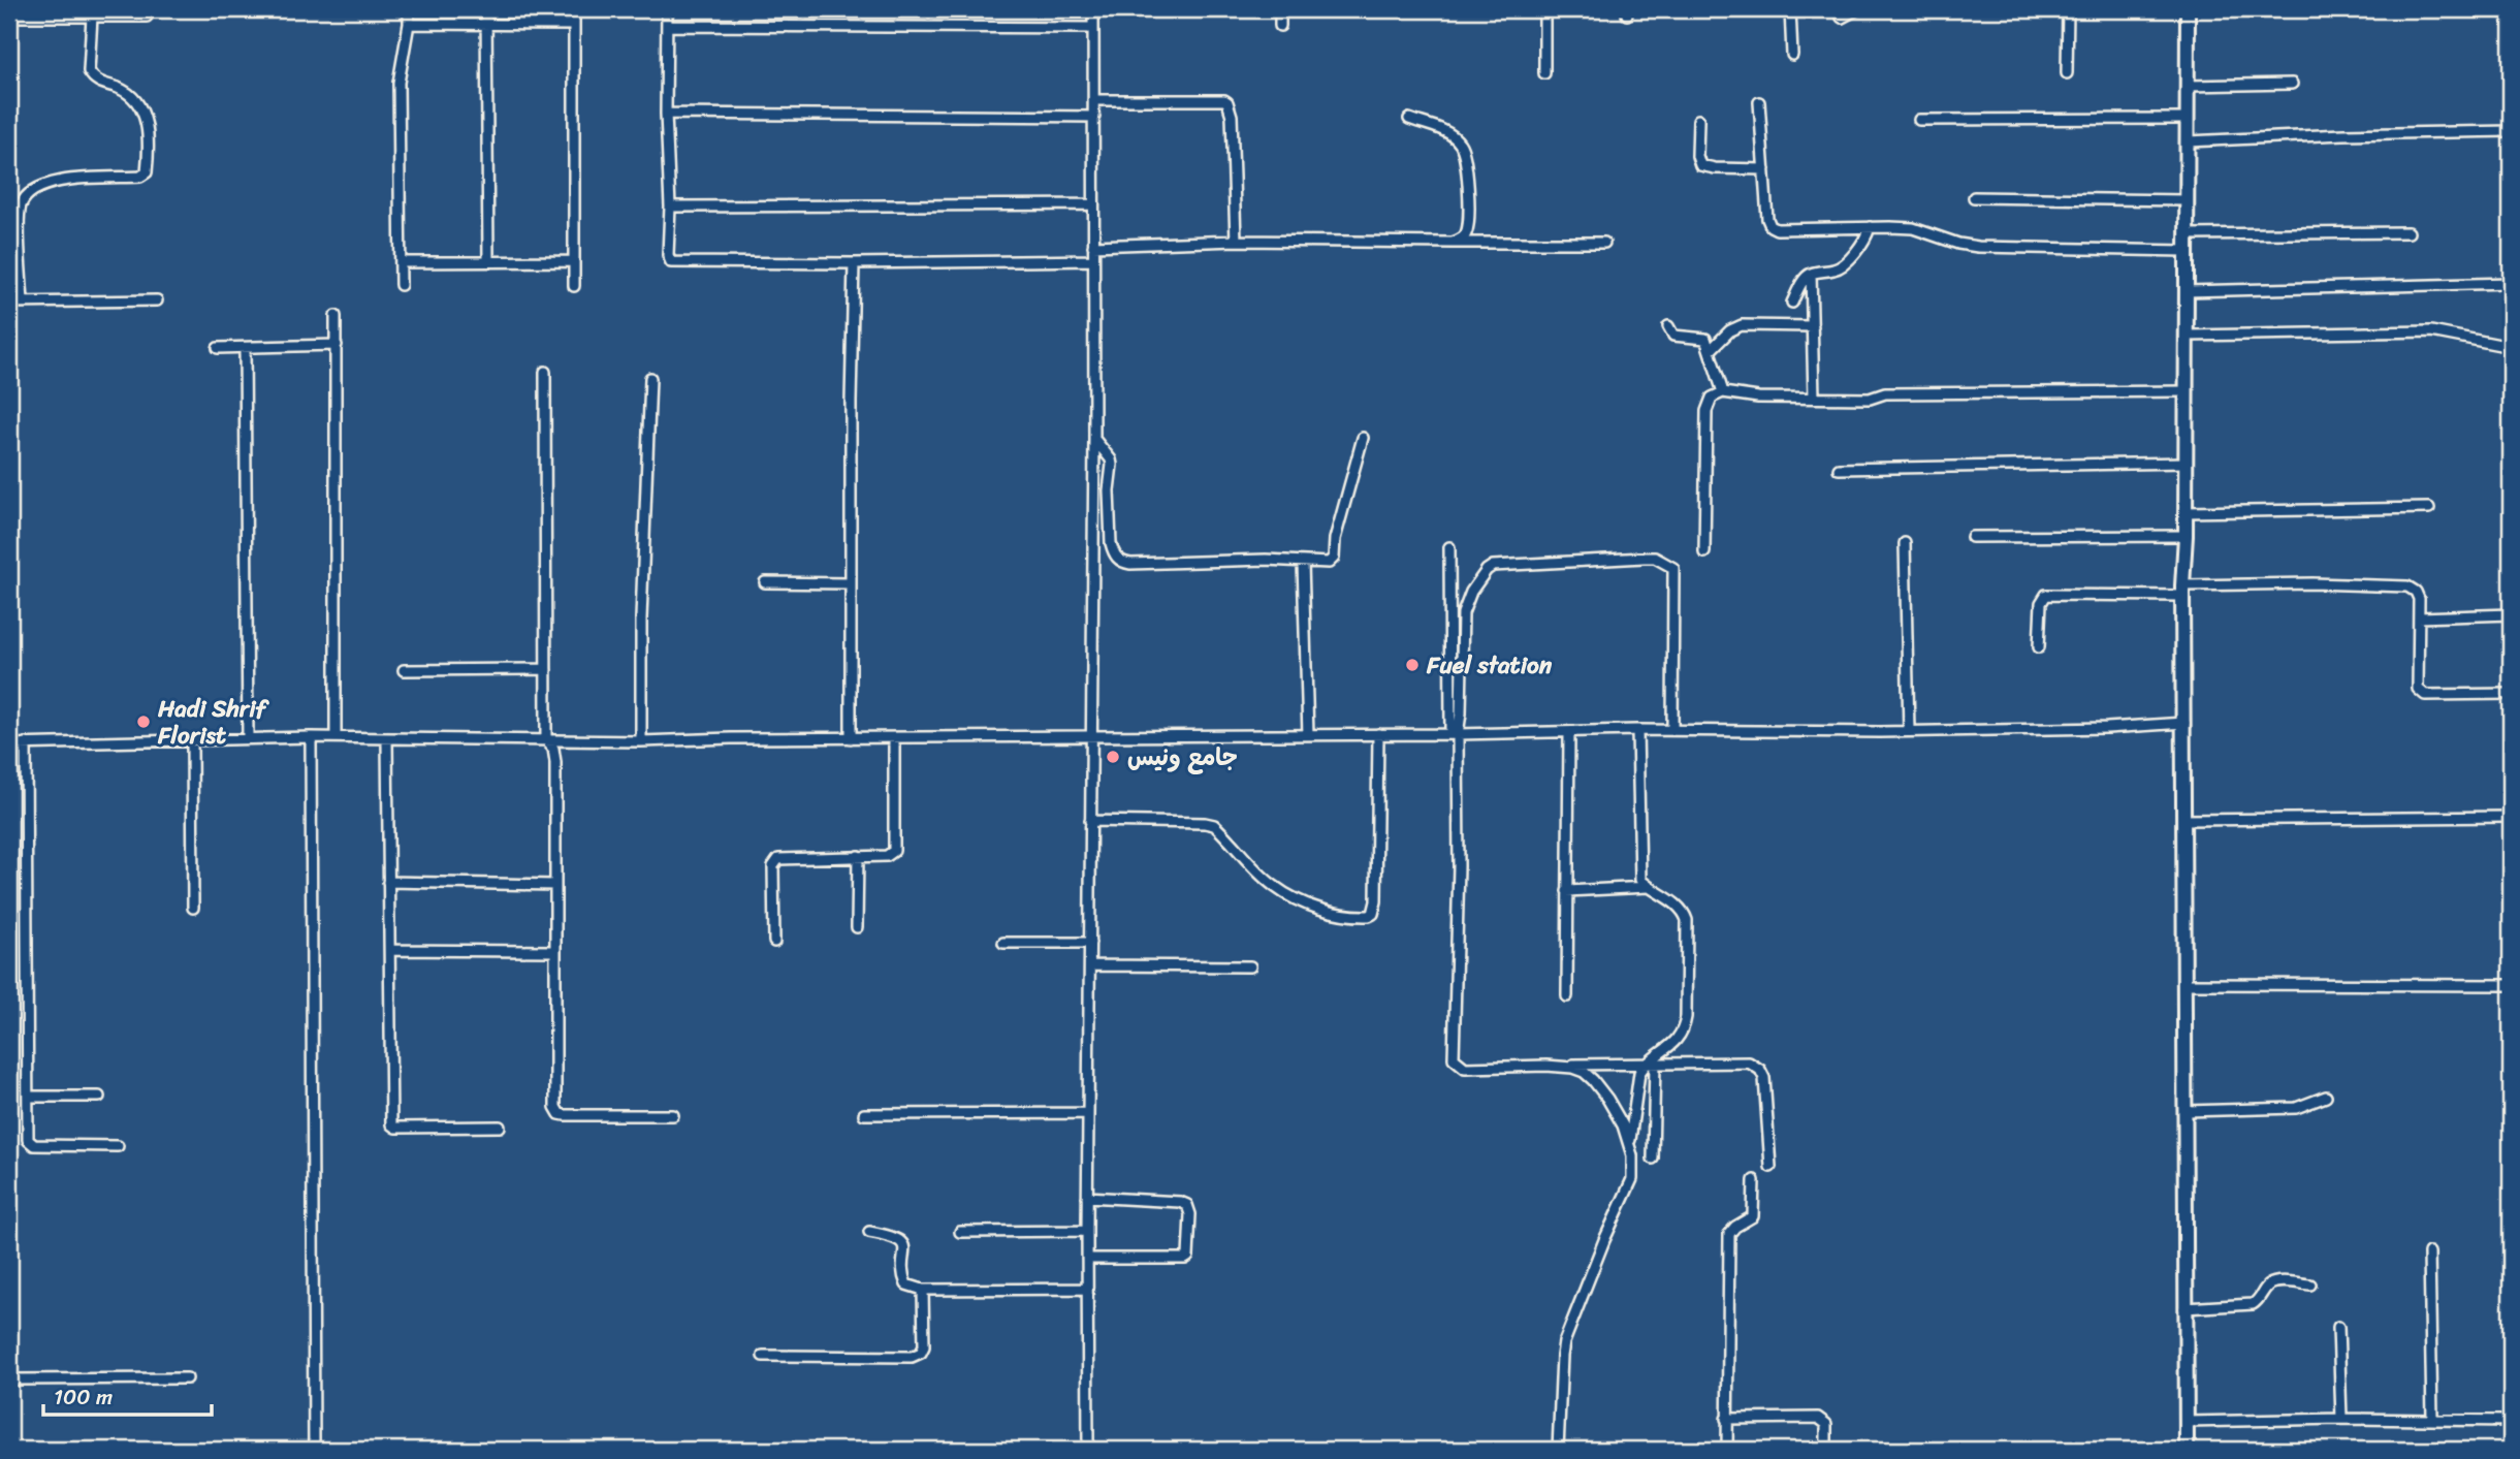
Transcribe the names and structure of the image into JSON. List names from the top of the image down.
{
  "places": ["Fuel station", "Hadi Shrif Florist", "جامع ونيس"],
  "scale_bar": "100 m"
}
